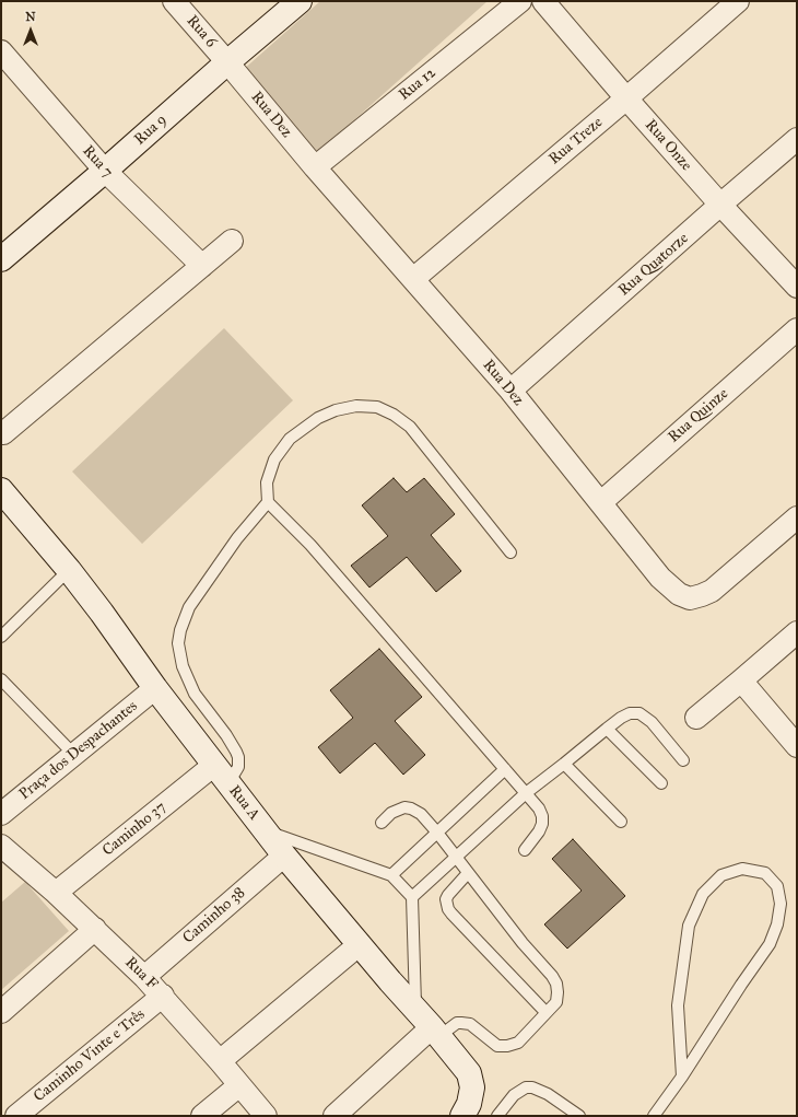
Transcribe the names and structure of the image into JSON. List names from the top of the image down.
{
  "streets": {
    "street": [
      "Rua 6",
      "Rua 12",
      "Rua Dez",
      "Rua 9",
      "Rua Treze",
      "Rua Onze",
      "Rua 7",
      "Rua Quatorze",
      "Rua Quinze",
      "Praça dos Despachantes",
      "Rua A",
      "Caminho 37",
      "Caminho 38",
      "Rua F",
      "Caminho Vinte e Três"
    ]
  },
  "crossings": [
    ["Rua 6", "Rua Dez"],
    ["Rua 6", "Rua 9"],
    ["Rua 12", "Rua Dez"],
    ["Rua Dez", "Rua 9"],
    ["Rua Dez", "Rua Treze"],
    ["Rua Dez", "Rua Quatorze"],
    ["Rua Dez", "Rua Quinze"],
    ["Rua 9", "Rua 7"],
    ["Rua Treze", "Rua Onze"],
    ["Rua Onze", "Rua Quatorze"],
    ["Praça dos Despachantes", "Rua A"],
    ["Rua A", "Caminho 37"],
    ["Rua A", "Caminho 38"],
    ["Caminho 37", "Rua F"],
    ["Caminho 38", "Rua F"],
    ["Rua F", "Caminho Vinte e Três"]
  ],
  "north": "top"
}
